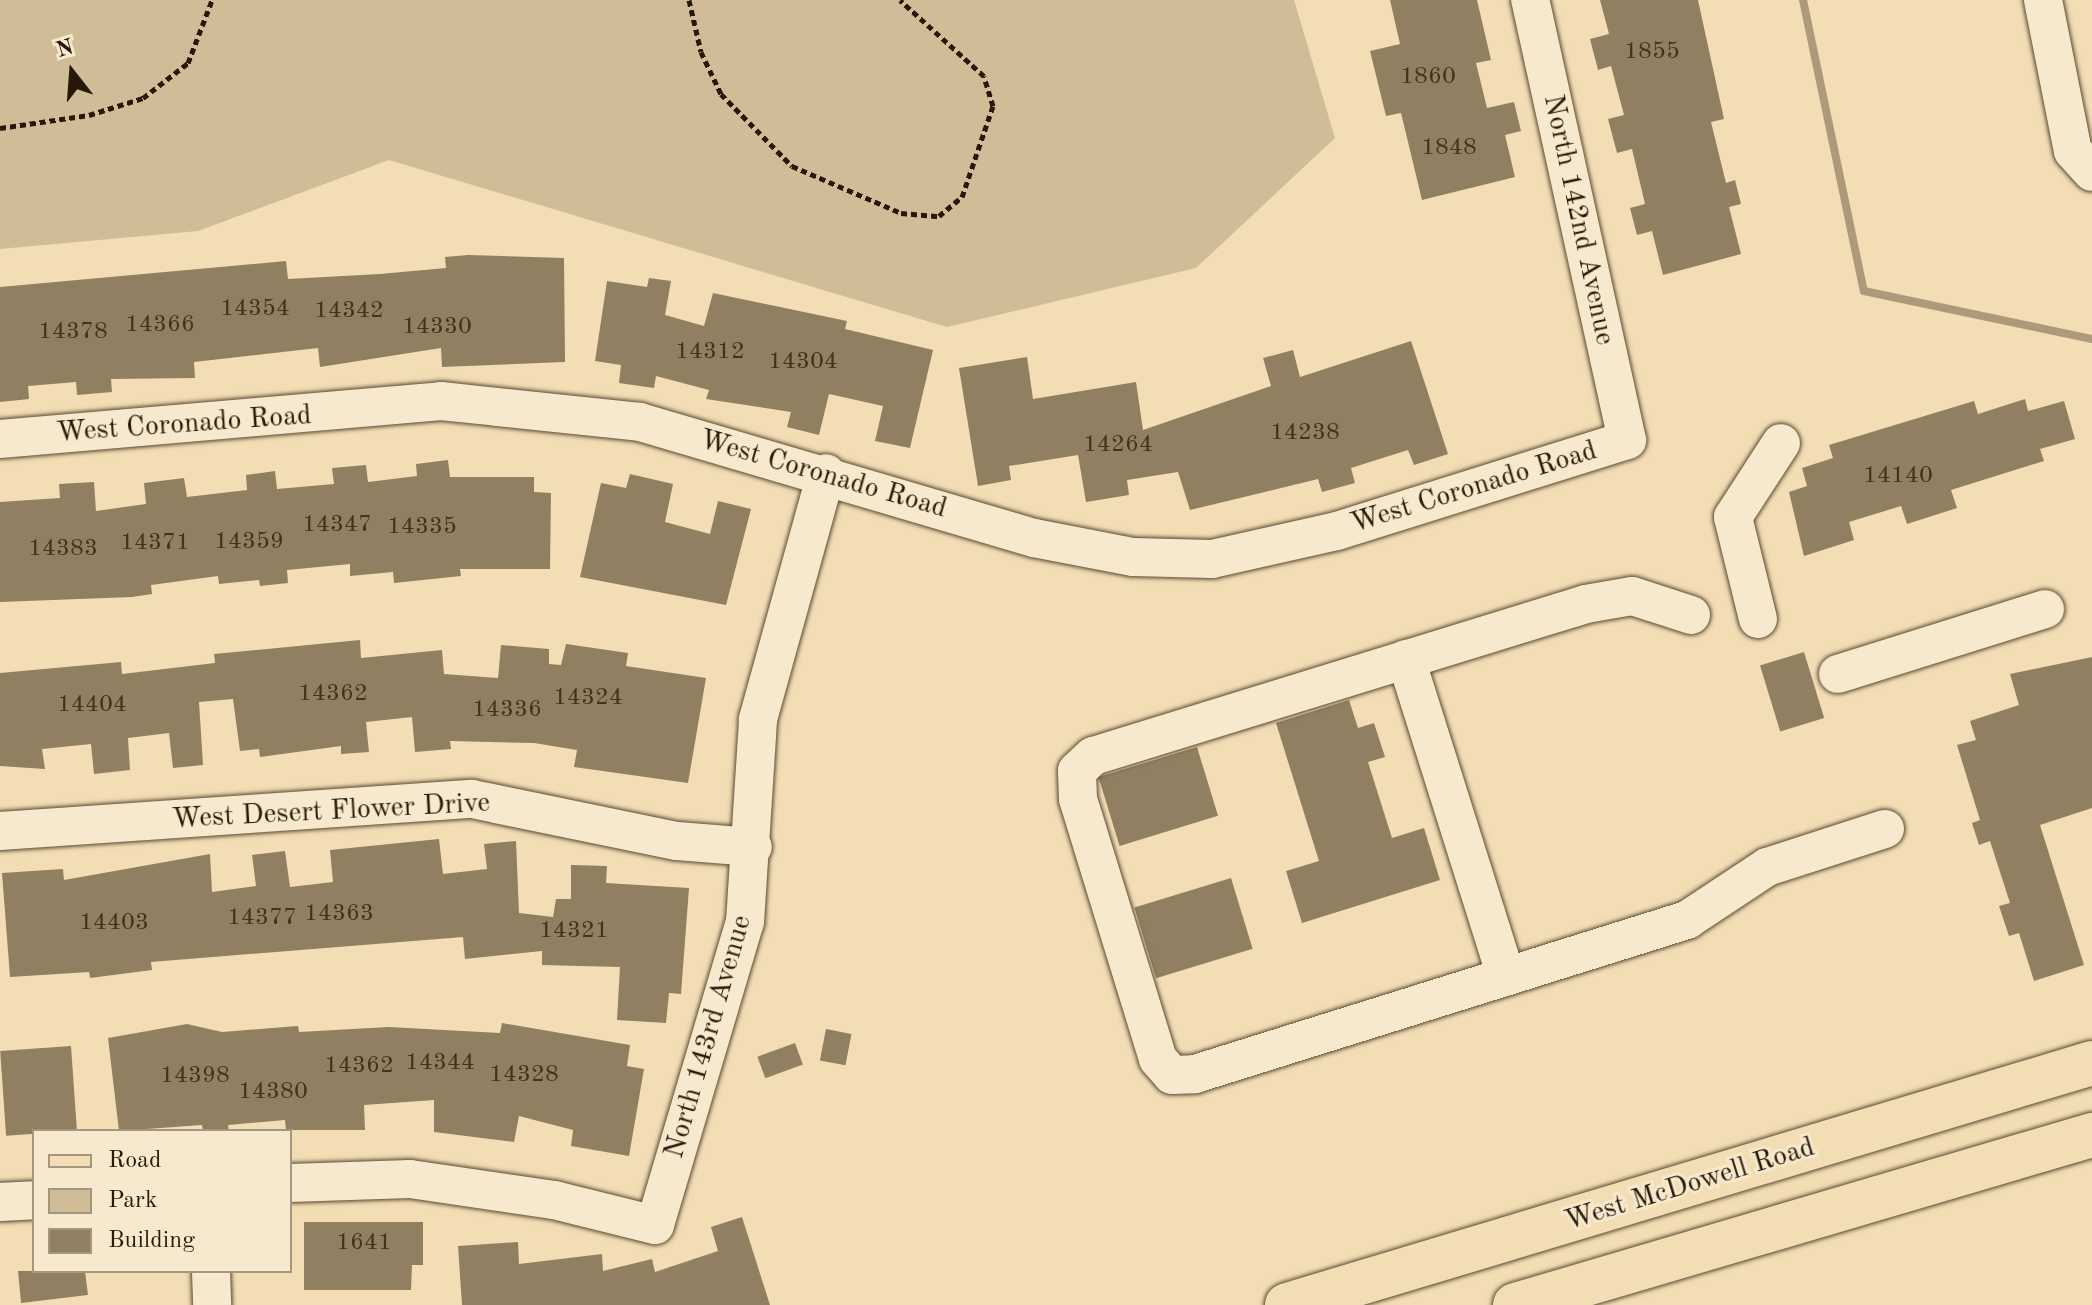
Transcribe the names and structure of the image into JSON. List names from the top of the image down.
{
  "streets": {
    "main road": ["West McDowell Road"],
    "street": [
      "North 142nd Avenue",
      "West Coronado Road",
      "West Desert Flower Drive",
      "North 143rd Avenue"
    ]
  },
  "crossings": [
    ["North 142nd Avenue", "West Coronado Road"],
    ["West Coronado Road", "North 143rd Avenue"],
    ["West Desert Flower Drive", "North 143rd Avenue"]
  ],
  "house_numbers": [
    "1855",
    "1860",
    "1848",
    "14354",
    "14342",
    "14366",
    "14330",
    "14378",
    "14312",
    "14304",
    "14238",
    "14264",
    "14140",
    "14347",
    "14335",
    "14359",
    "14371",
    "14383",
    "14362",
    "14324",
    "14404",
    "14336",
    "14363",
    "14377",
    "14403",
    "14321",
    "14344",
    "14362",
    "14328",
    "14398",
    "14380",
    "1641"
  ],
  "legend": ["Road", "Park", "Building"],
  "north": "top"
}
